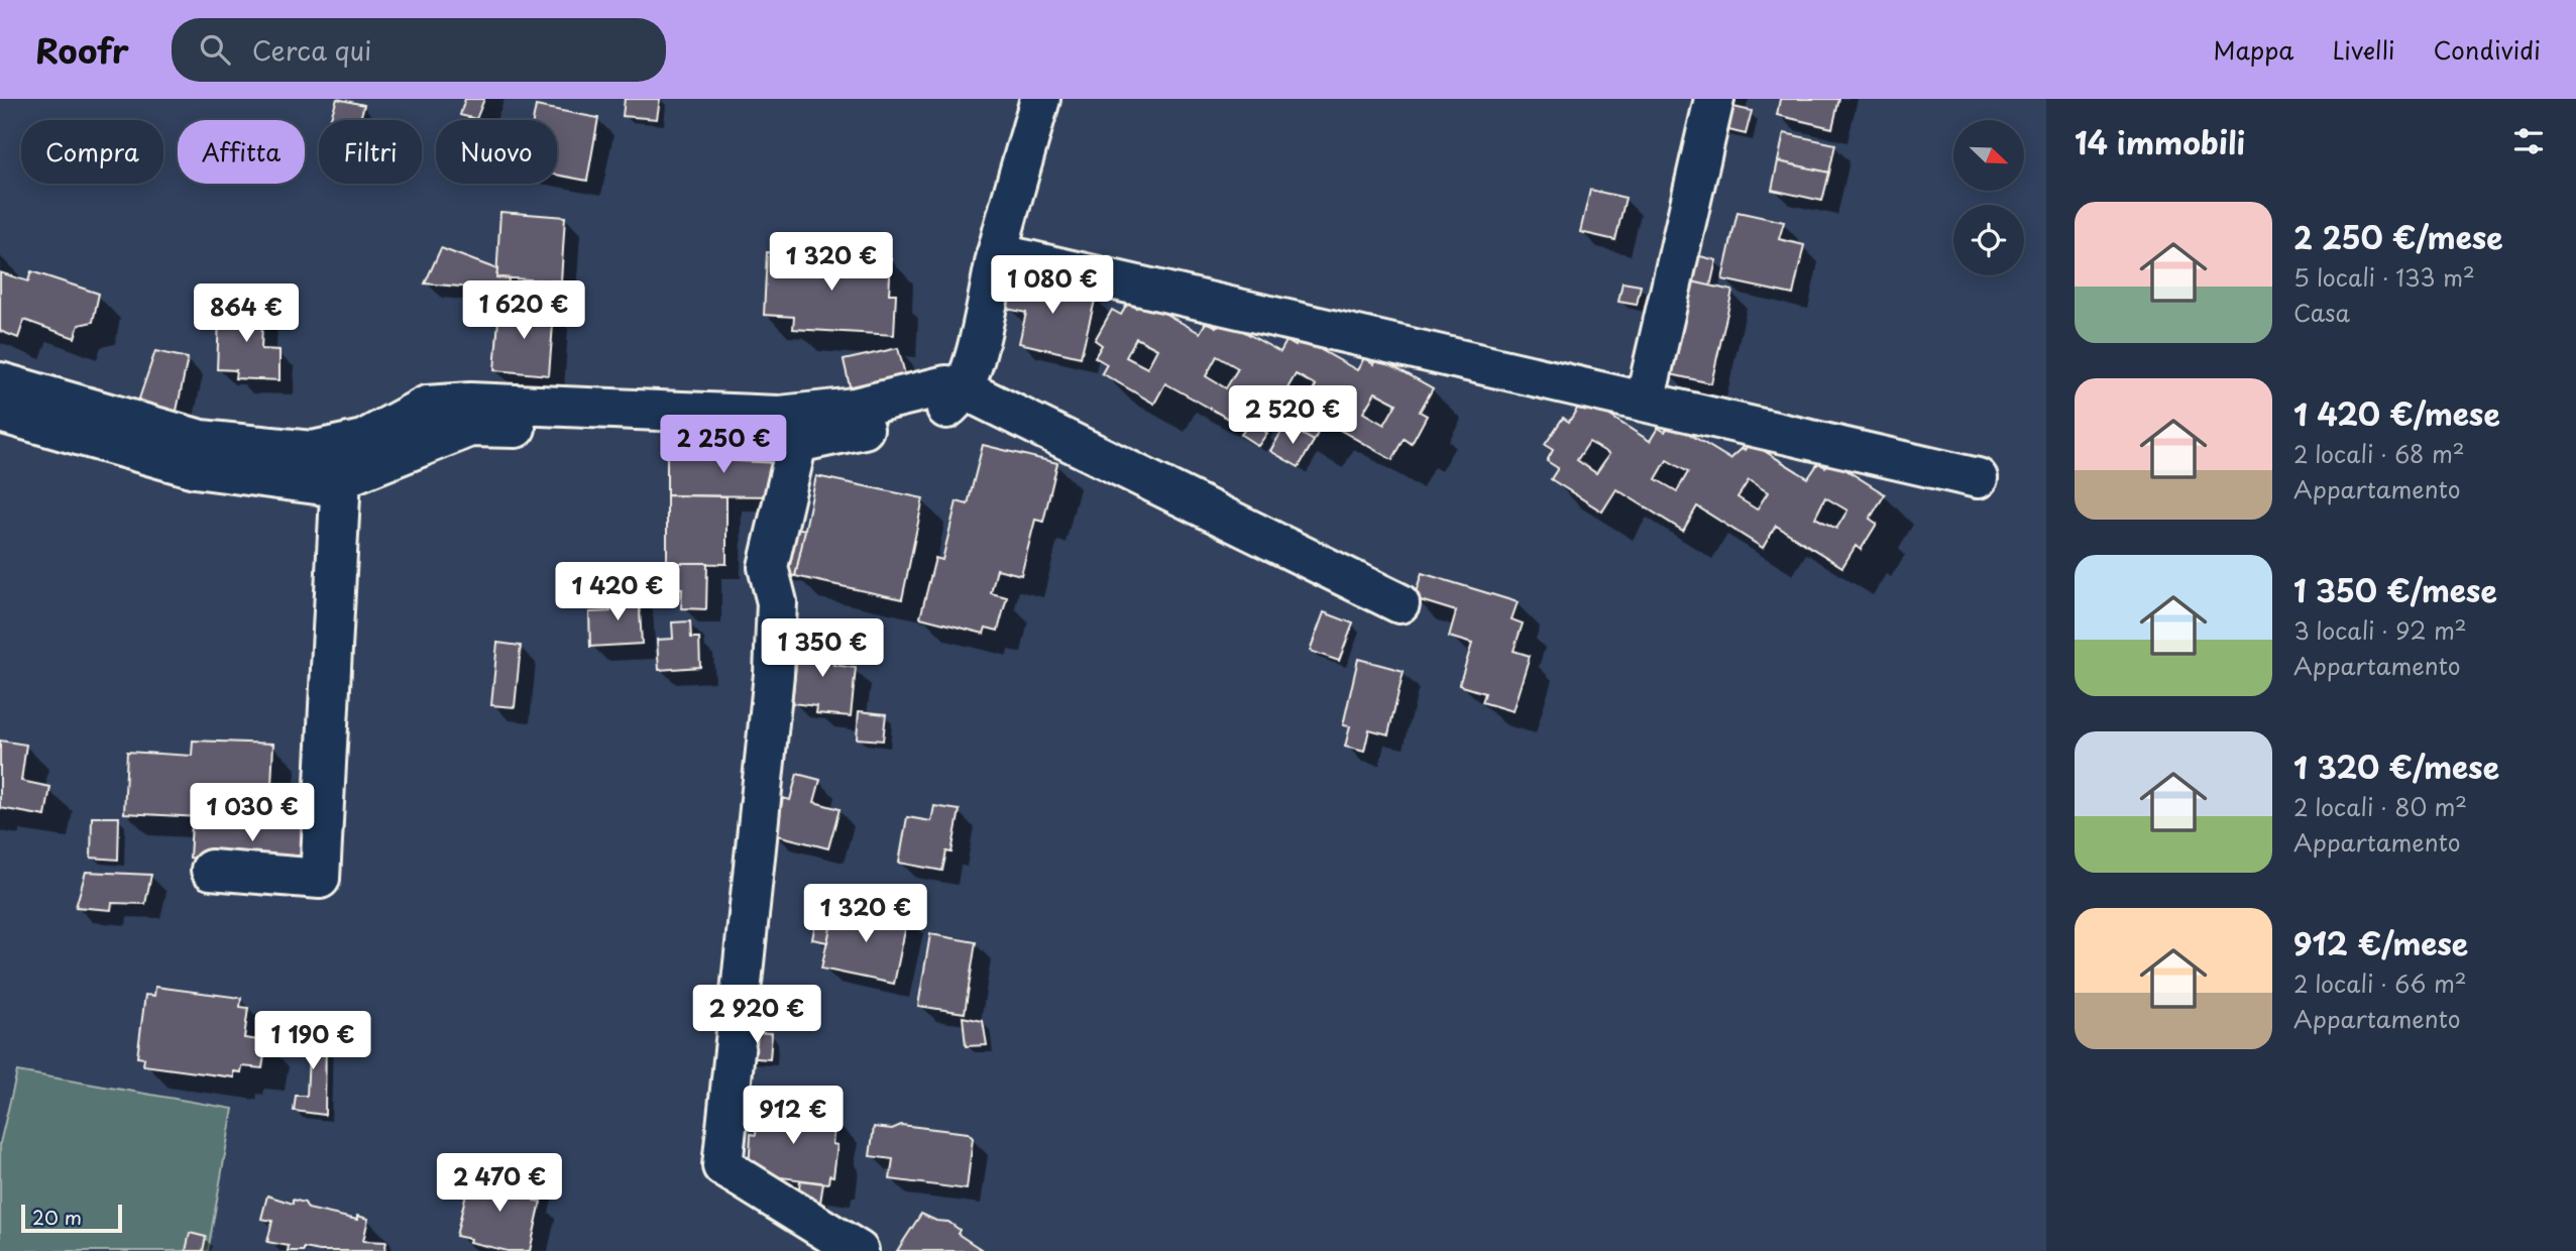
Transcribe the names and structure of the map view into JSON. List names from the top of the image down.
{
  "scale_bar": "20 m",
  "north": "bottom right",
  "page": {
    "header": "Roofr",
    "search": "Cerca qui",
    "nav": ["Mappa", "Livelli", "Condividi"],
    "heading": "14 immobili",
    "chip": [
      "Compra",
      "Affitta",
      "Filtri",
      "Nuovo"
    ],
    "list": [
      {
        "name": "2 250 €/mese",
        "note": "5 locali · 133 m² · Casa"
      },
      {
        "name": "1 420 €/mese",
        "note": "2 locali · 68 m² · Appartamento"
      },
      {
        "name": "1 350 €/mese",
        "note": "3 locali · 92 m² · Appartamento"
      },
      {
        "name": "1 320 €/mese",
        "note": "2 locali · 80 m² · Appartamento"
      },
      {
        "name": "912 €/mese",
        "note": "2 locali · 66 m² · Appartamento"
      }
    ],
    "price": [
      "1 320 €",
      "1 080 €",
      "1 620 €",
      "864 €",
      "2 520 €",
      "2 250 €",
      "1 420 €",
      "1 350 €",
      "1 030 €",
      "1 320 €",
      "2 920 €",
      "1 190 €",
      "912 €",
      "2 470 €"
    ],
    "scale": "20 m"
  }
}
